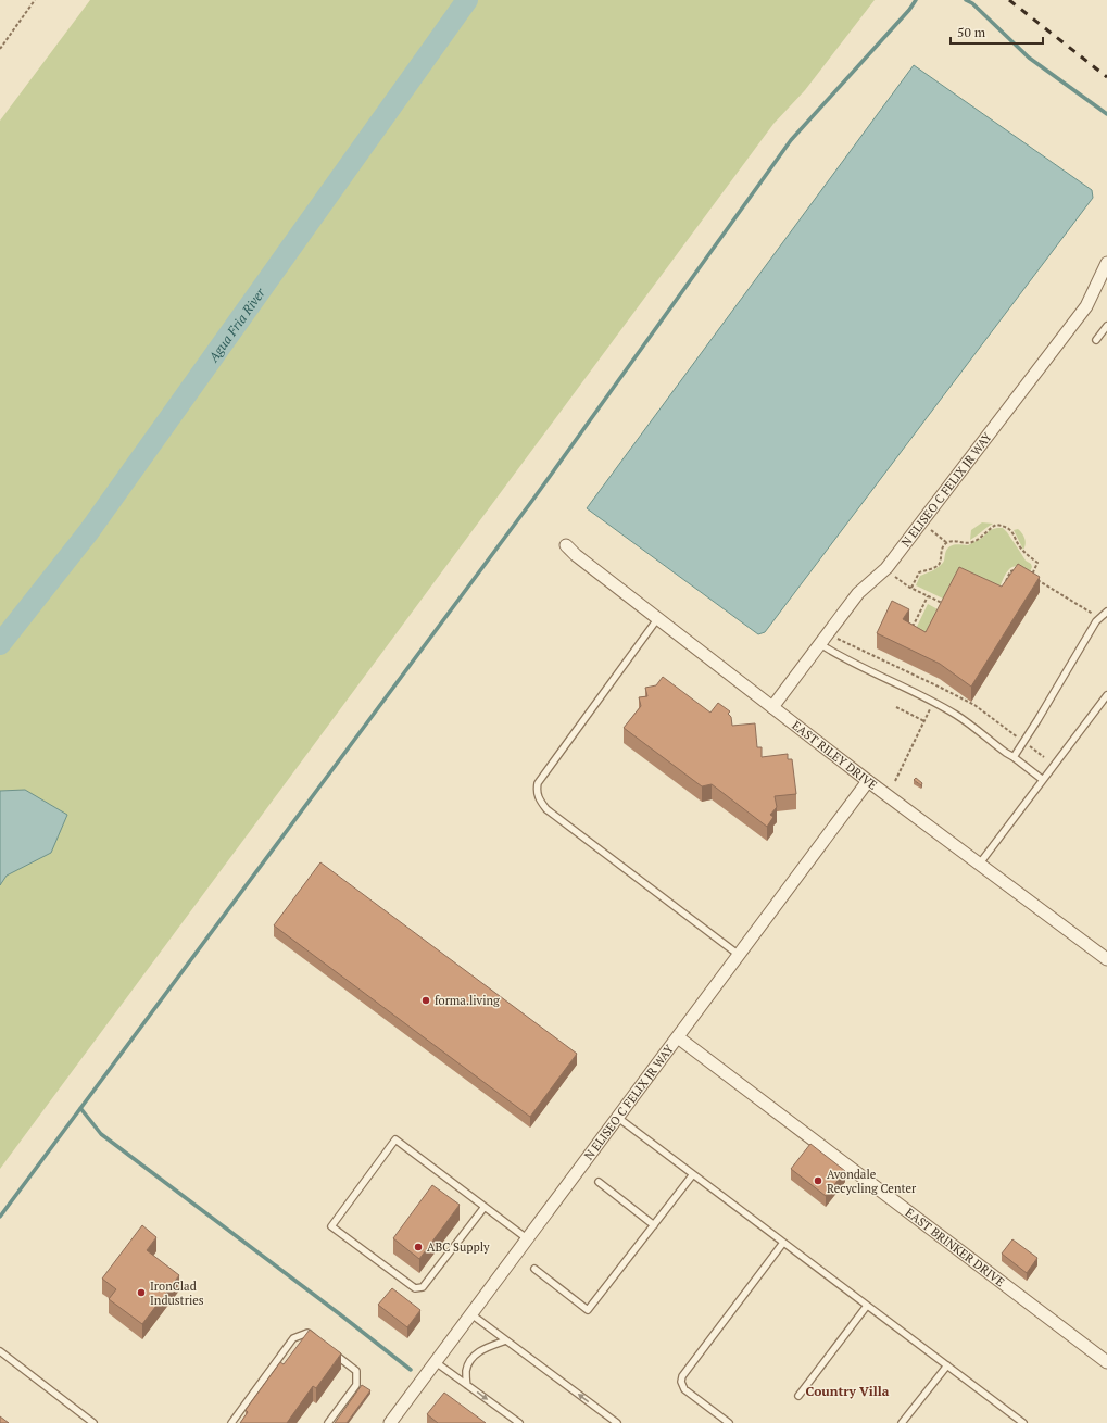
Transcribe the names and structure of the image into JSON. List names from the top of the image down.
{
  "streets": {
    "street": ["N ELISEO C FELIX JR WAY", "EAST RILEY DRIVE", "EAST BRINKER DRIVE"]
  },
  "crossings": [
    ["N ELISEO C FELIX JR WAY", "EAST RILEY DRIVE"],
    ["N ELISEO C FELIX JR WAY", "EAST BRINKER DRIVE"]
  ],
  "districts": ["Country Villa"],
  "water": ["Agua Fria River"],
  "places": [
    "forma.living",
    "Avondale Recycling Center",
    "ABC Supply",
    "IronClad Industries"
  ],
  "scale_bar": "50 m"
}
